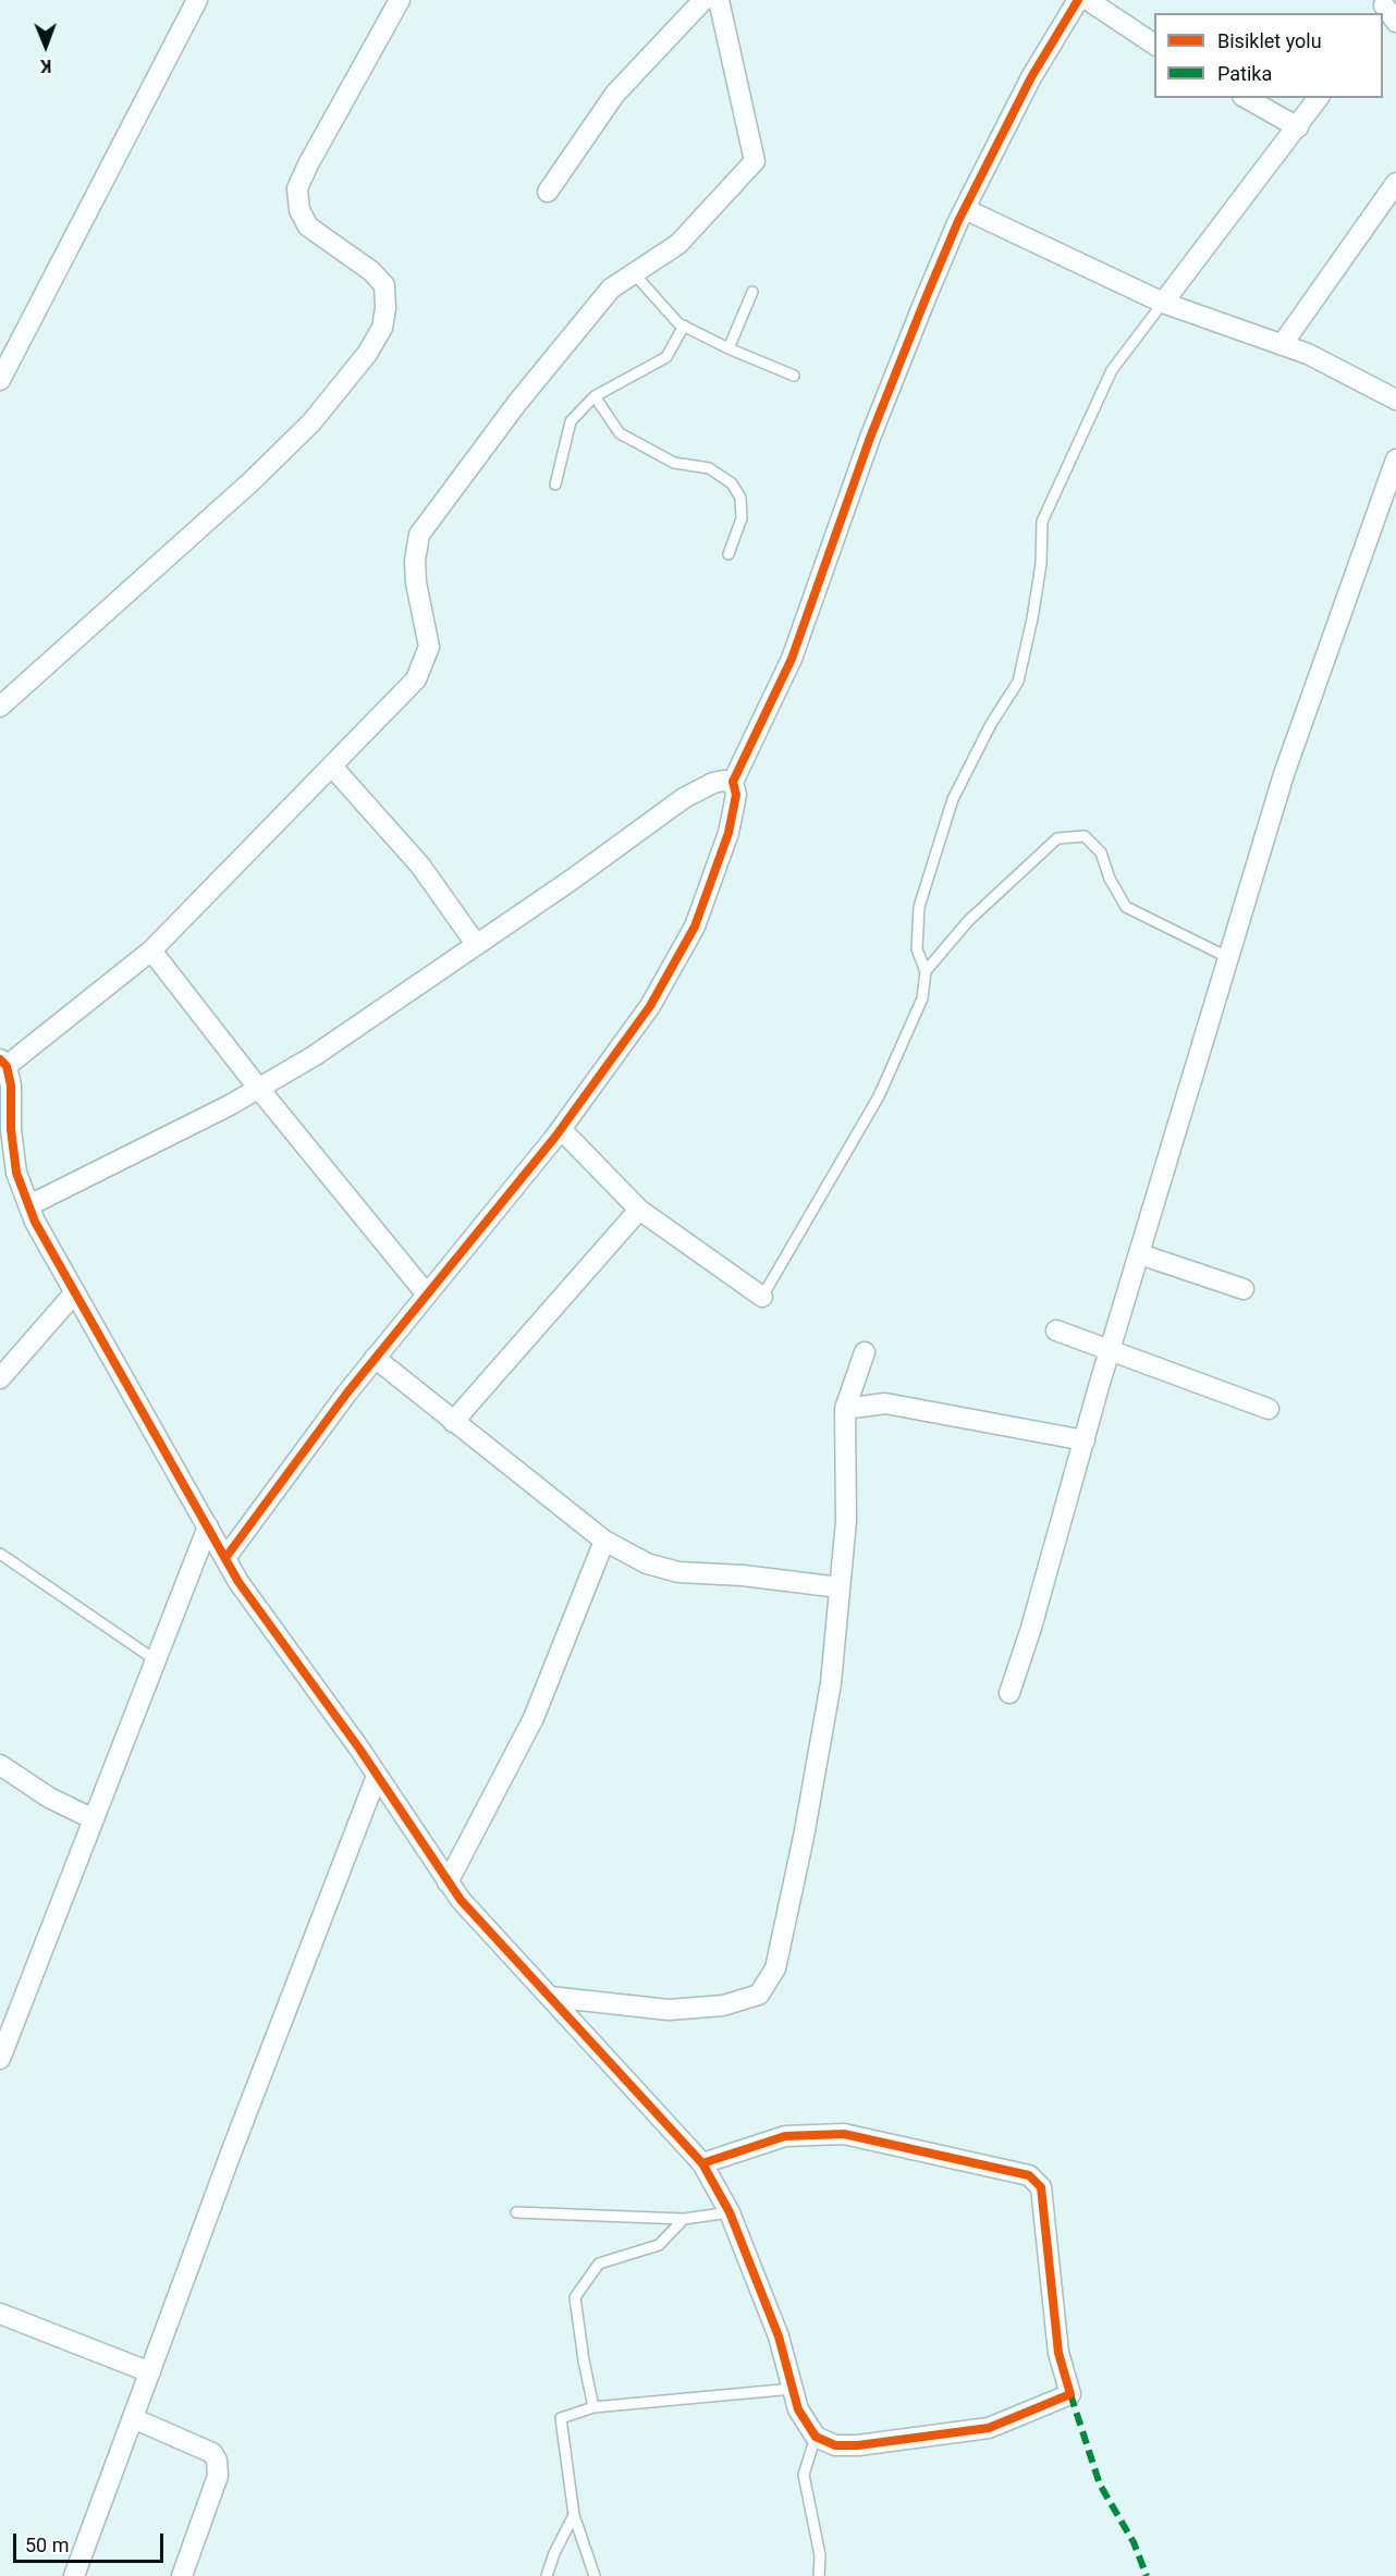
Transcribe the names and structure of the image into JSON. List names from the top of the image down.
{
  "legend": ["Bisiklet yolu", "Patika"],
  "scale_bar": "50 m",
  "north": "bottom"
}
